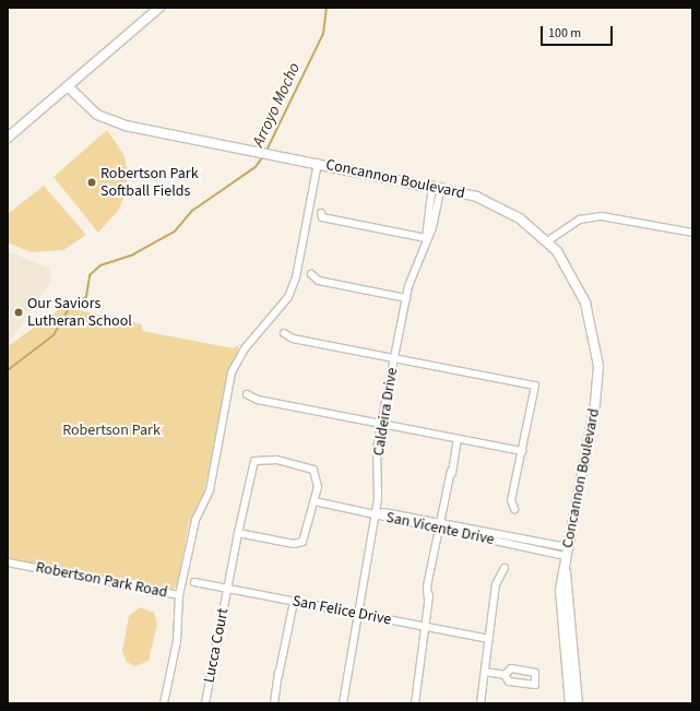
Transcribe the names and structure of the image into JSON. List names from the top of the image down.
{
  "streets": {
    "main road": ["Concannon Boulevard"],
    "street": [
      "Caldeira Drive",
      "San Vicente Drive",
      "Robertson Park Road",
      "San Felice Drive",
      "Lucca Court"
    ]
  },
  "crossings": [
    ["Concannon Boulevard", "Caldeira Drive"],
    ["Concannon Boulevard", "San Vicente Drive"],
    ["Concannon Boulevard", "Robertson Park Road"],
    ["Caldeira Drive", "San Vicente Drive"],
    ["Caldeira Drive", "San Felice Drive"],
    ["San Vicente Drive", "Lucca Court"],
    ["San Felice Drive", "Lucca Court"]
  ],
  "water": ["Arroyo Mocho"],
  "parks": ["Robertson Park"],
  "places": ["Robertson Park Softball Fields", "Our Saviors Lutheran School"],
  "scale_bar": "100 m"
}
